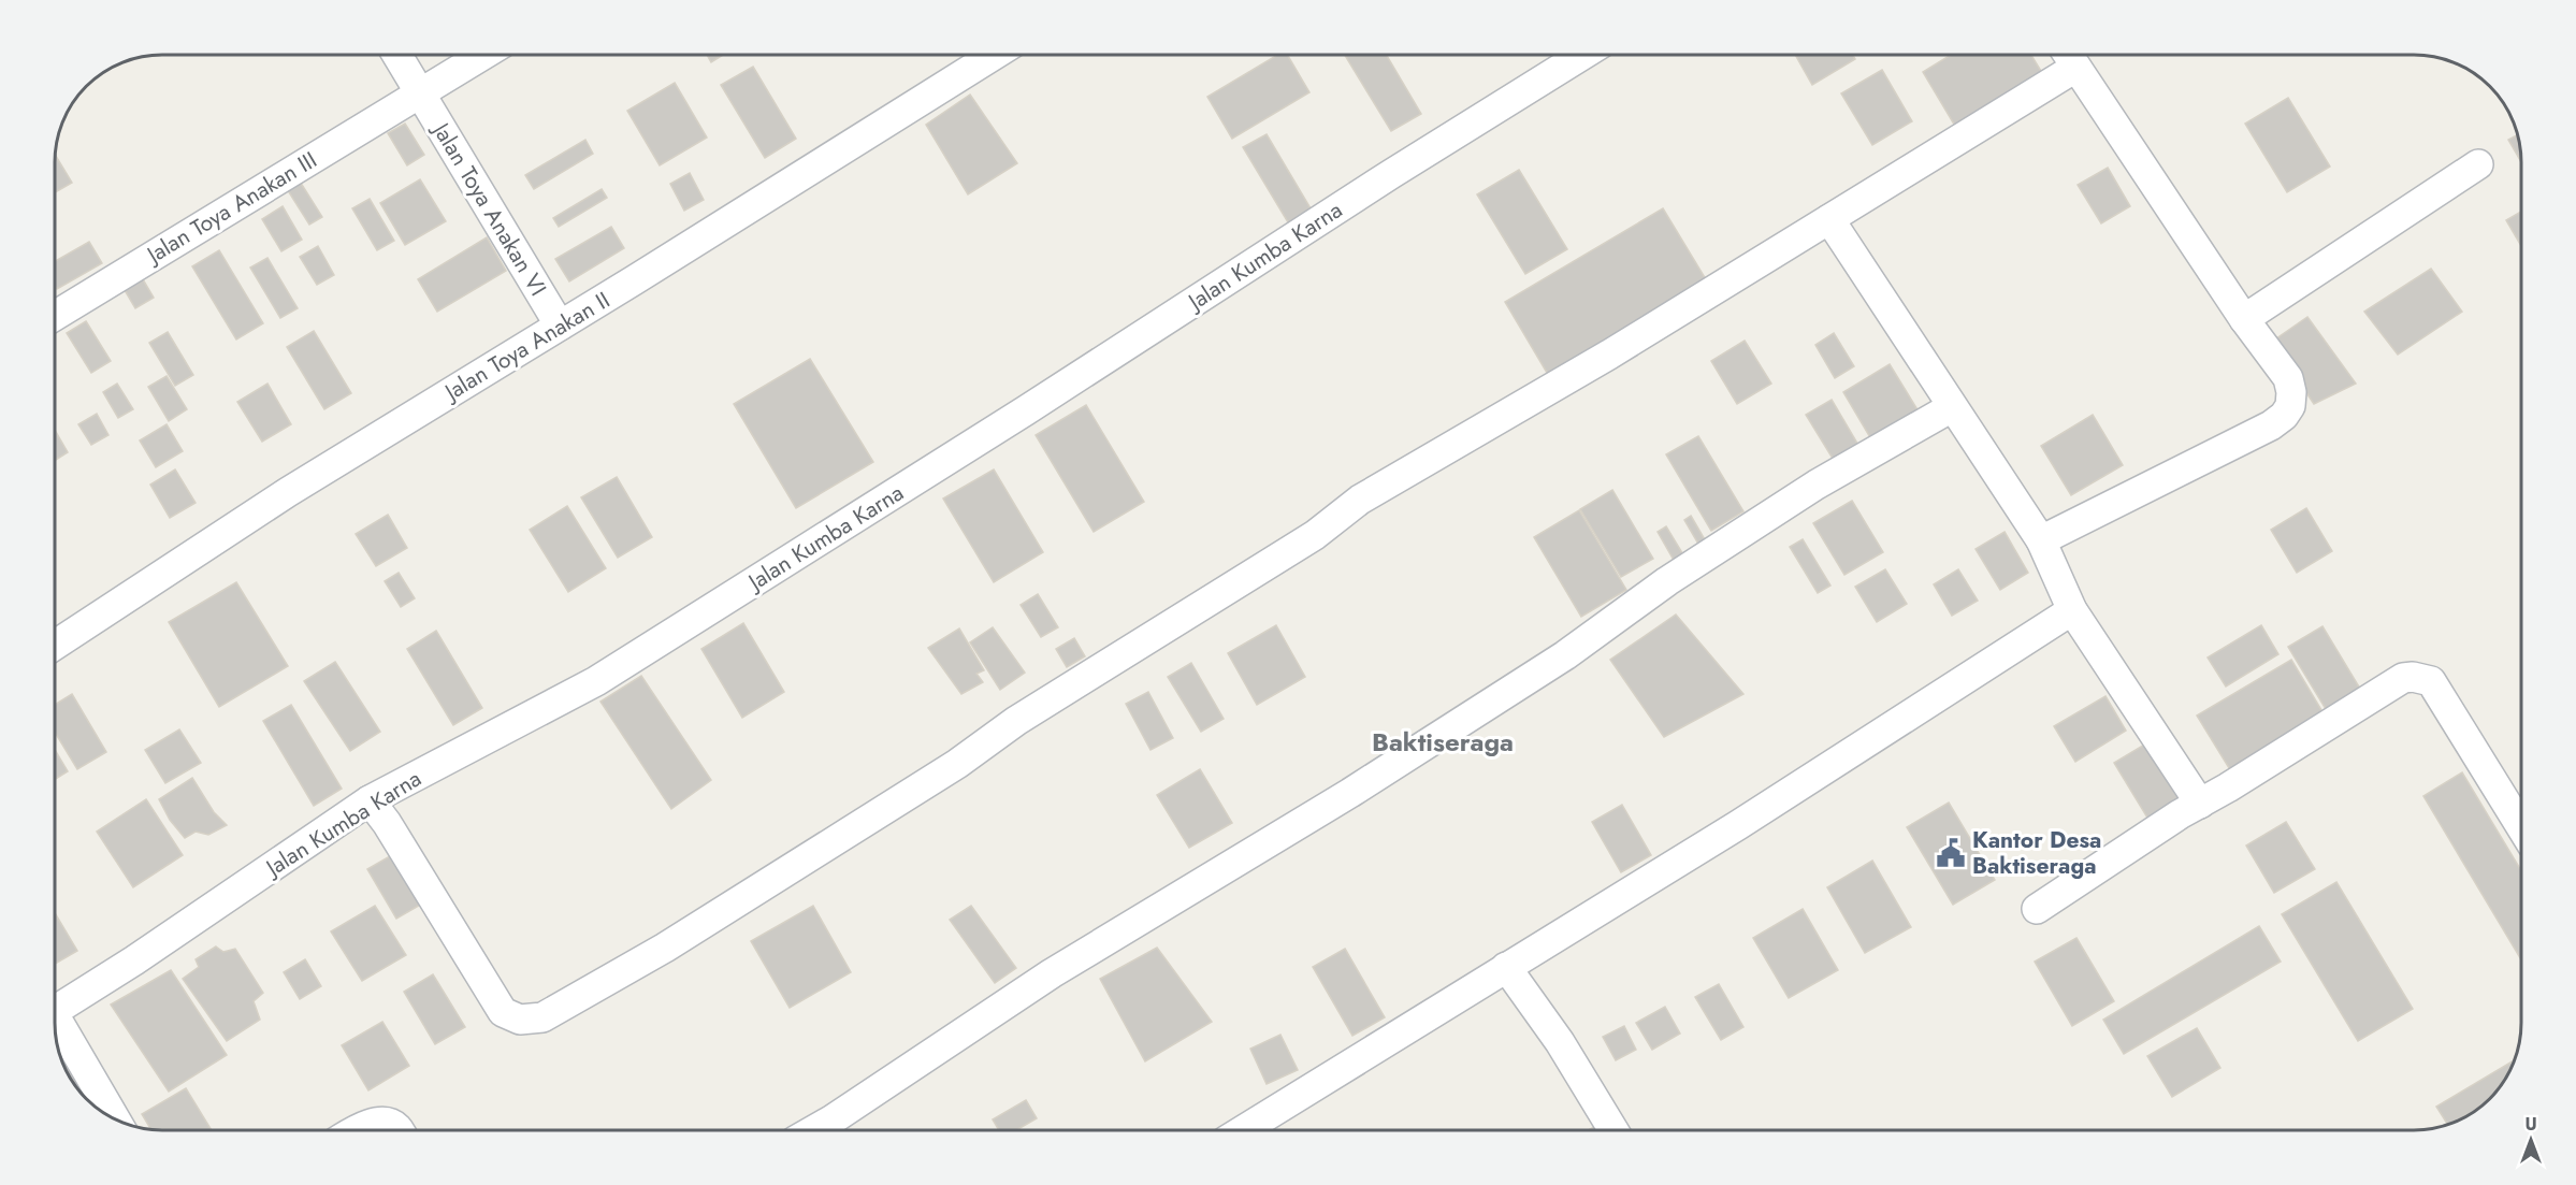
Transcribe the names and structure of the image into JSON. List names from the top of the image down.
{
  "streets": {
    "street": [
      "Jalan Toya Anakan III",
      "Jalan Toya Anakan VI",
      "Jalan Kumba Karna",
      "Jalan Toya Anakan II"
    ]
  },
  "crossings": [
    ["Jalan Toya Anakan III", "Jalan Toya Anakan VI"],
    ["Jalan Toya Anakan VI", "Jalan Toya Anakan II"]
  ],
  "districts": ["Baktiseraga"],
  "places": {
    "public building": ["Kantor Desa Baktiseraga"]
  },
  "north": "top"
}
